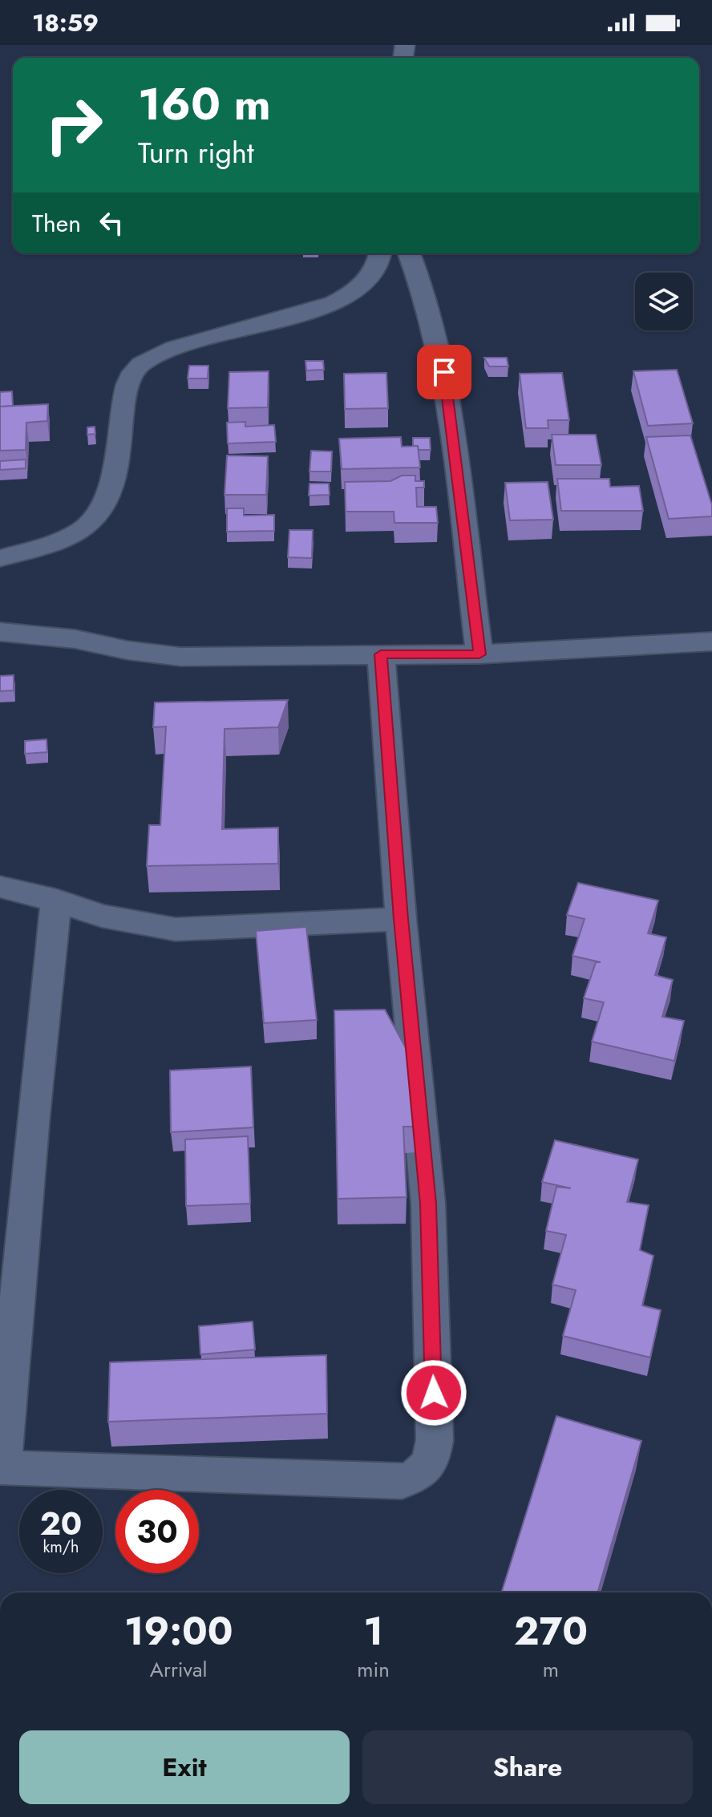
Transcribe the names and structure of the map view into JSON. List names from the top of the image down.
{
  "page": {
    "status": "18:59",
    "turn": ["160 m", "Turn right"],
    "then": "Then",
    "speed": "20 km/h",
    "limit": "30",
    "eta": [
      "19:00",
      "Arrival",
      "1",
      "min",
      "270",
      "m"
    ],
    "buttons": ["Exit", "Share"]
  }
}
